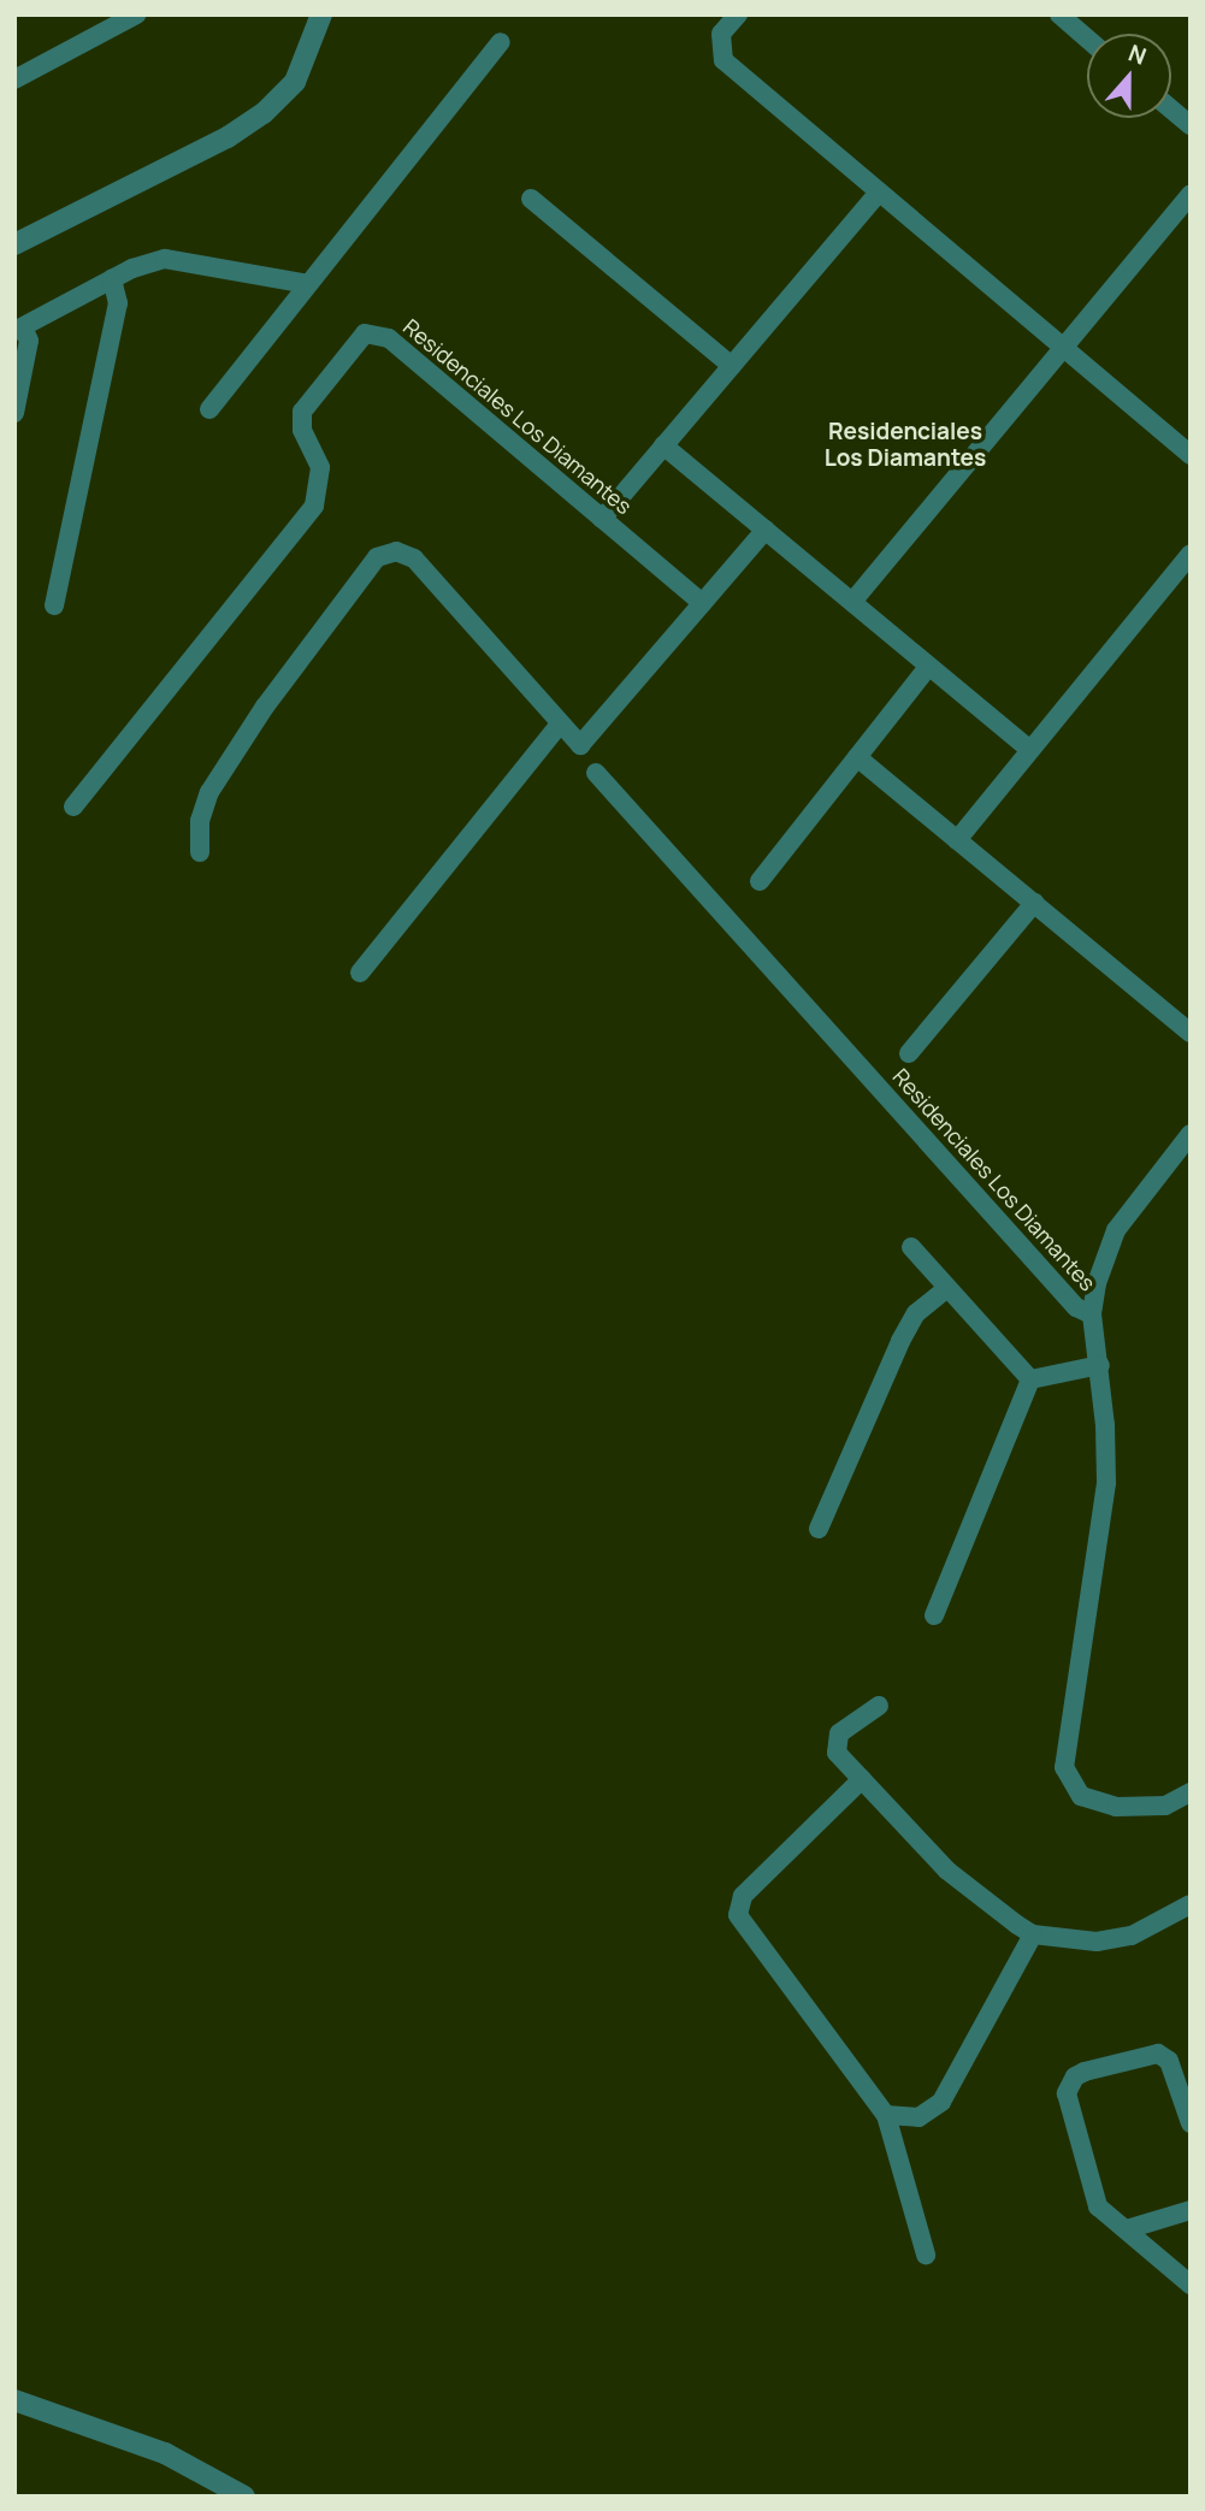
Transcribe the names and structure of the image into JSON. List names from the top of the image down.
{
  "streets": {
    "street": ["Residenciales Los Diamantes"]
  },
  "districts": ["Residenciales Los Diamantes"],
  "north": "top"
}
